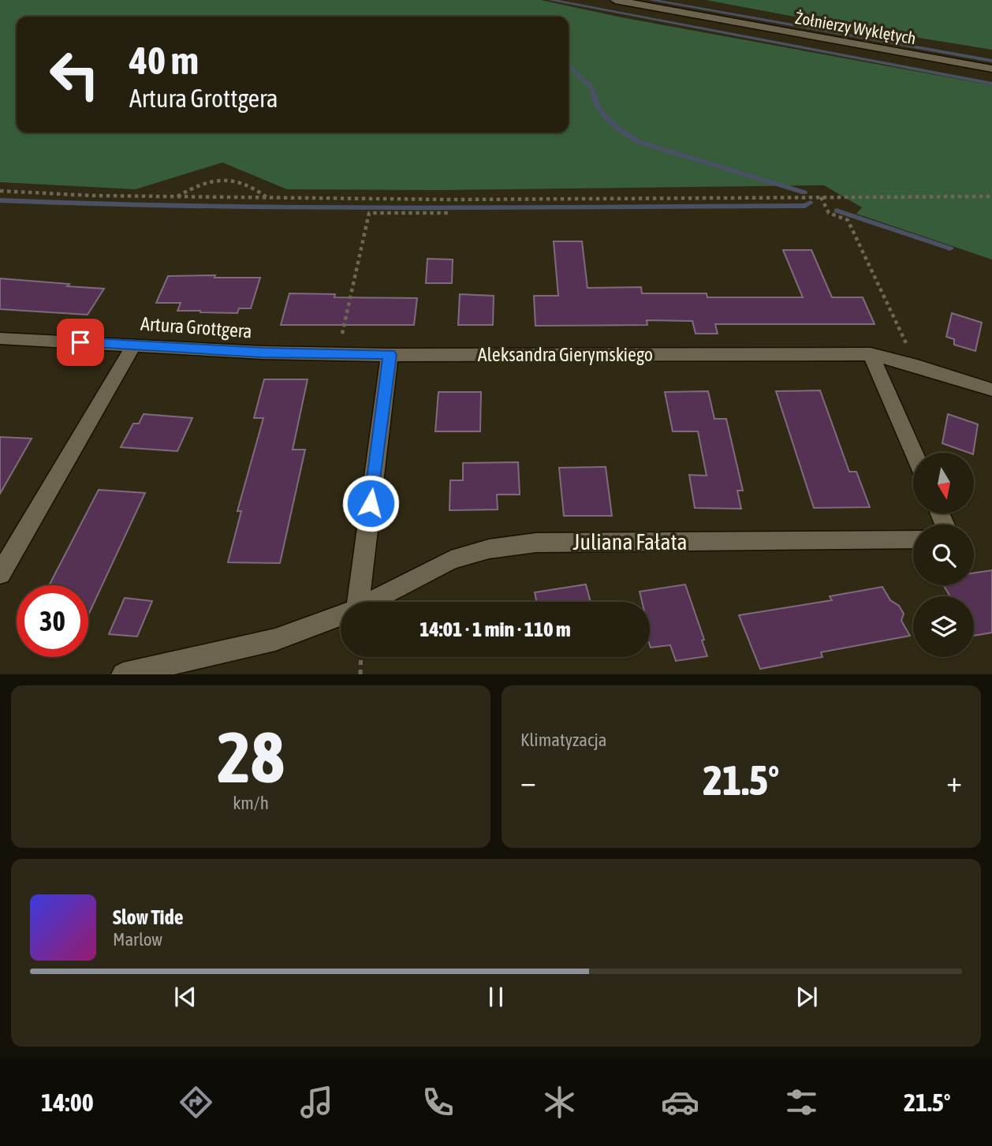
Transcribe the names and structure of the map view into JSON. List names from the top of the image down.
{
  "streets": {
    "street": [
      "Żołnierzy Wyklętych",
      "Artura Grottgera",
      "Aleksandra Gierymskiego",
      "Juliana Fałata"
    ]
  },
  "crossings": [
    ["Artura Grottgera", "Aleksandra Gierymskiego"]
  ],
  "north": "bottom",
  "page": {
    "turn": ["40 m", "Artura Grottgera"],
    "limit": "30",
    "trip": "14:01 · 1 min · 110 m",
    "tile": [
      ["28", "km/h"],
      "Klimatyzacja"
    ],
    "heat": ["−", "21.5°", "+"],
    "song": ["Slow Tide", "Marlow"],
    "tabs": ["14:00", "21.5°"]
  }
}
